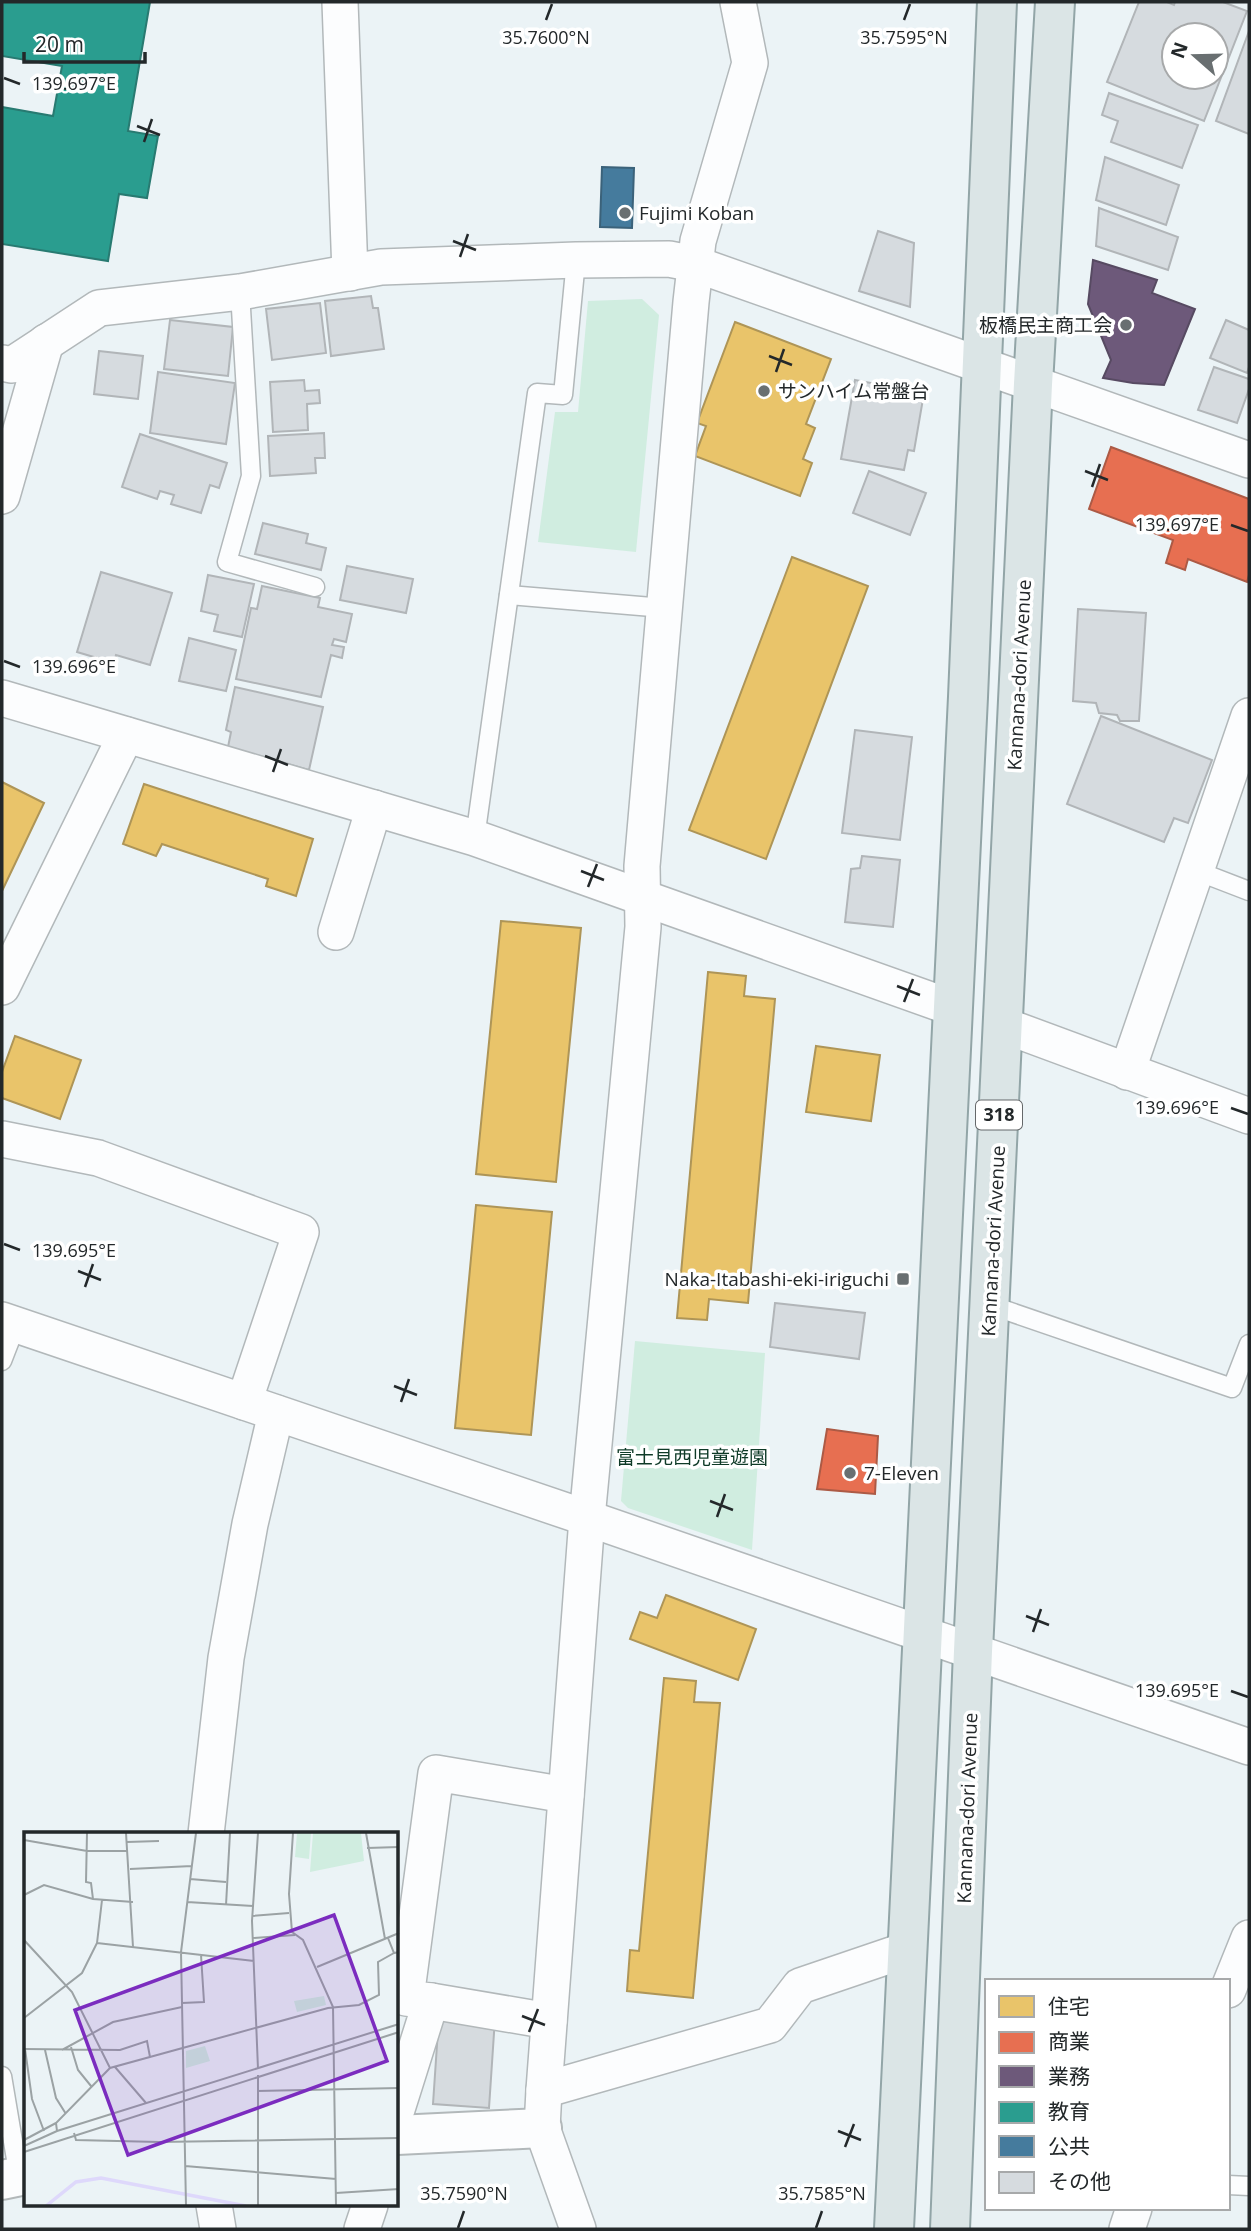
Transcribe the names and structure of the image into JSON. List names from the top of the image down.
{
  "streets": {
    "main road": ["Kannana-dori Avenue", "318"]
  },
  "parks": ["富士見西児童遊園"],
  "places": {
    "other": [
      "Fujimi Koban",
      "板橋民主商工会",
      "サンハイム常盤台",
      "7-Eleven"
    ],
    "transit": ["Naka-Itabashi-eki-iriguchi"]
  },
  "legend": [
    "住宅",
    "商業",
    "業務",
    "教育",
    "公共",
    "その他"
  ],
  "scale_bar": "20 m",
  "north": "left",
  "coordinates": [
    "35.7600°N",
    "35.7595°N",
    "139.697°E",
    "139.696°E",
    "139.695°E",
    "35.7590°N",
    "35.7585°N"
  ]
}
